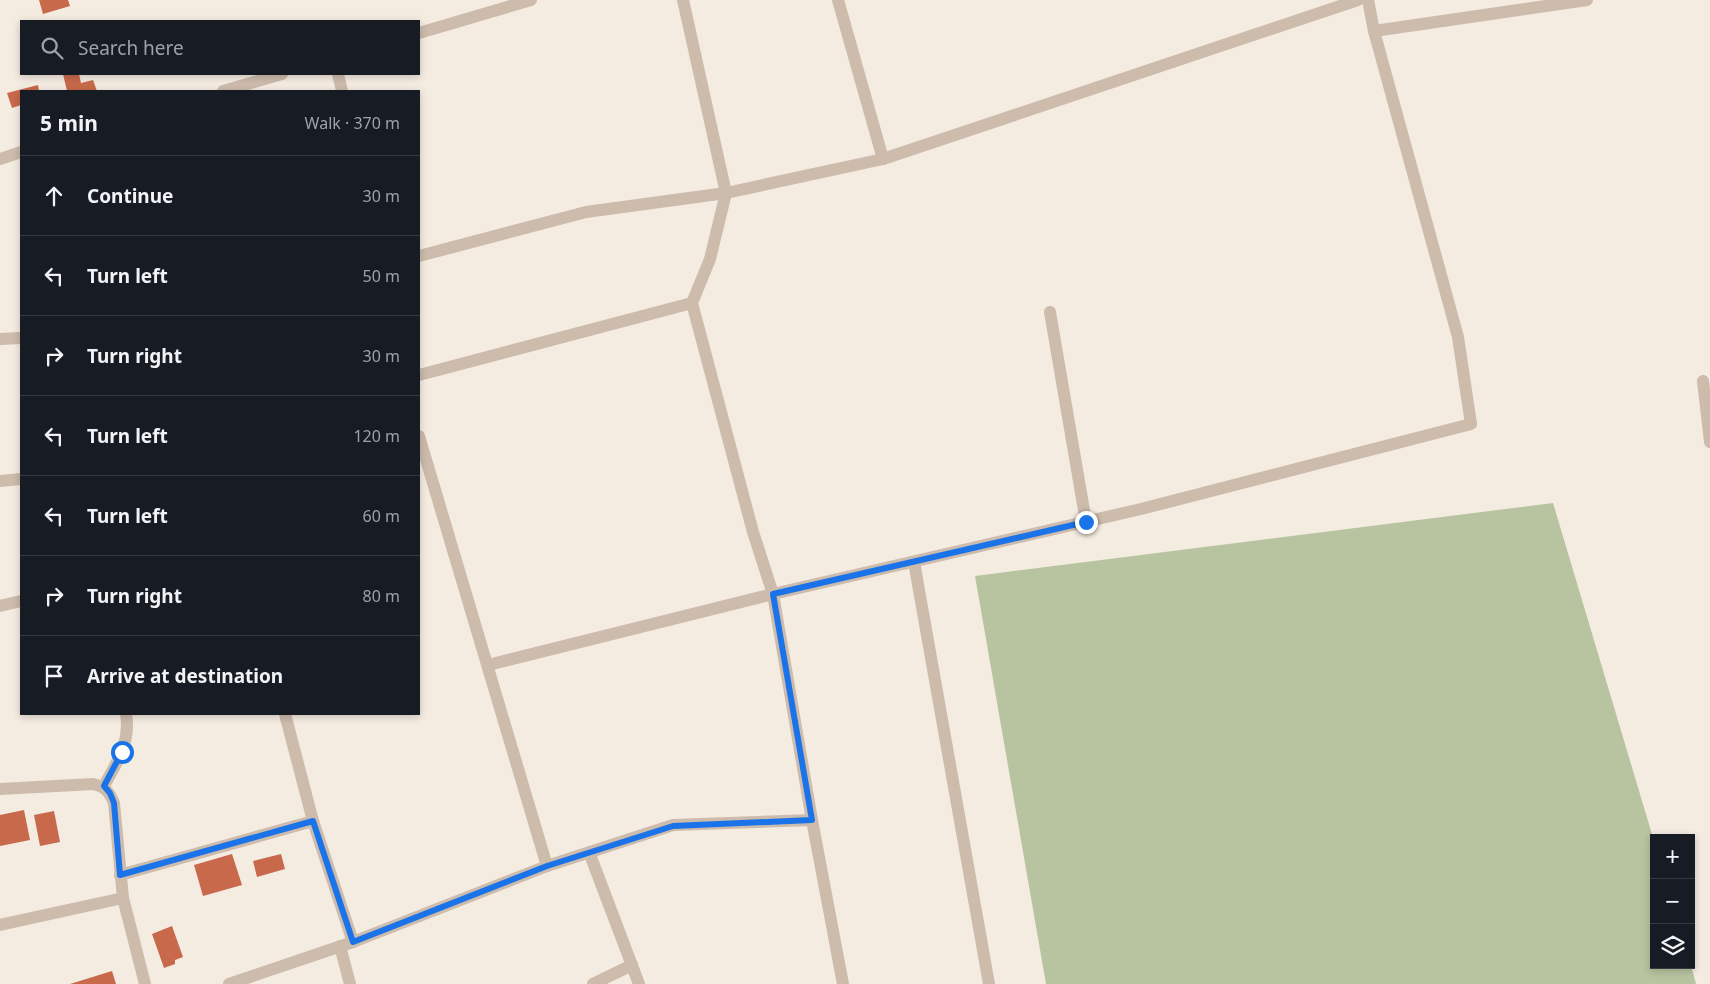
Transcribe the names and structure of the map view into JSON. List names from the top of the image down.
{
  "page": {
    "search": "Search here",
    "heading": ["5 min", "Walk · 370 m"],
    "list": [
      ["Continue", "30 m"],
      ["Turn left", "50 m"],
      ["Turn right", "30 m"],
      ["Turn left", "120 m"],
      ["Turn left", "60 m"],
      ["Turn right", "80 m"],
      "Arrive at destination"
    ],
    "map_buttons": ["+", "−"]
  }
}
